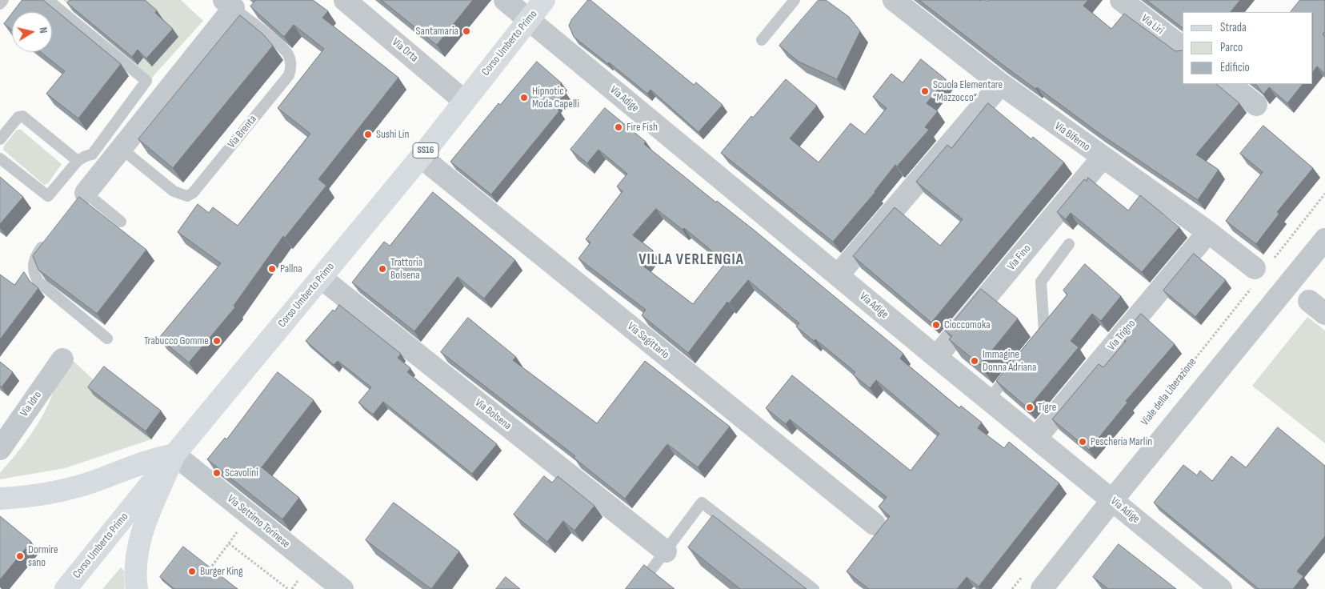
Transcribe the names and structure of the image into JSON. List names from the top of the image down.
{
  "streets": {
    "main road": ["Corso Umberto Primo", "SS16"],
    "street": [
      "Via Liri",
      "Via Orta",
      "Via Adige",
      "Via Brenta",
      "Via Biferno",
      "Via Fino",
      "Via Trigno",
      "Via Sagittario",
      "Via Idro",
      "Via Bolsena",
      "Via Settimo Torinese"
    ],
    "path": ["Viale della Liberazione"]
  },
  "crossings": [
    ["Corso Umberto Primo", "Via Orta"],
    ["Corso Umberto Primo", "Via Adige"],
    ["Corso Umberto Primo", "Via Sagittario"],
    ["Corso Umberto Primo", "Via Bolsena"],
    ["Corso Umberto Primo", "Via Settimo Torinese"],
    ["Via Adige", "Via Fino"],
    ["Via Adige", "Via Trigno"],
    ["Via Biferno", "Via Fino"],
    ["Via Biferno", "Via Trigno"],
    ["Via Biferno", "Viale della Liberazione"]
  ],
  "districts": ["VILLA VERLENGIA"],
  "places": [
    "Santamaria",
    "Scuola Elementare “Mazzocco”",
    "Hipnotic Moda Capelli",
    "Fire Fish",
    "Sushi Lin",
    "Pallna",
    "Trattoria Bolsena",
    "Cioccomoka",
    "Trabucco Gomme",
    "Immagine Donna Adriana",
    "Tigre",
    "Pescheria Marlin",
    "Scavolini",
    "Dormire sano",
    "Burger King"
  ],
  "legend": ["Strada", "Parco", "Edificio"],
  "north": "right"
}
